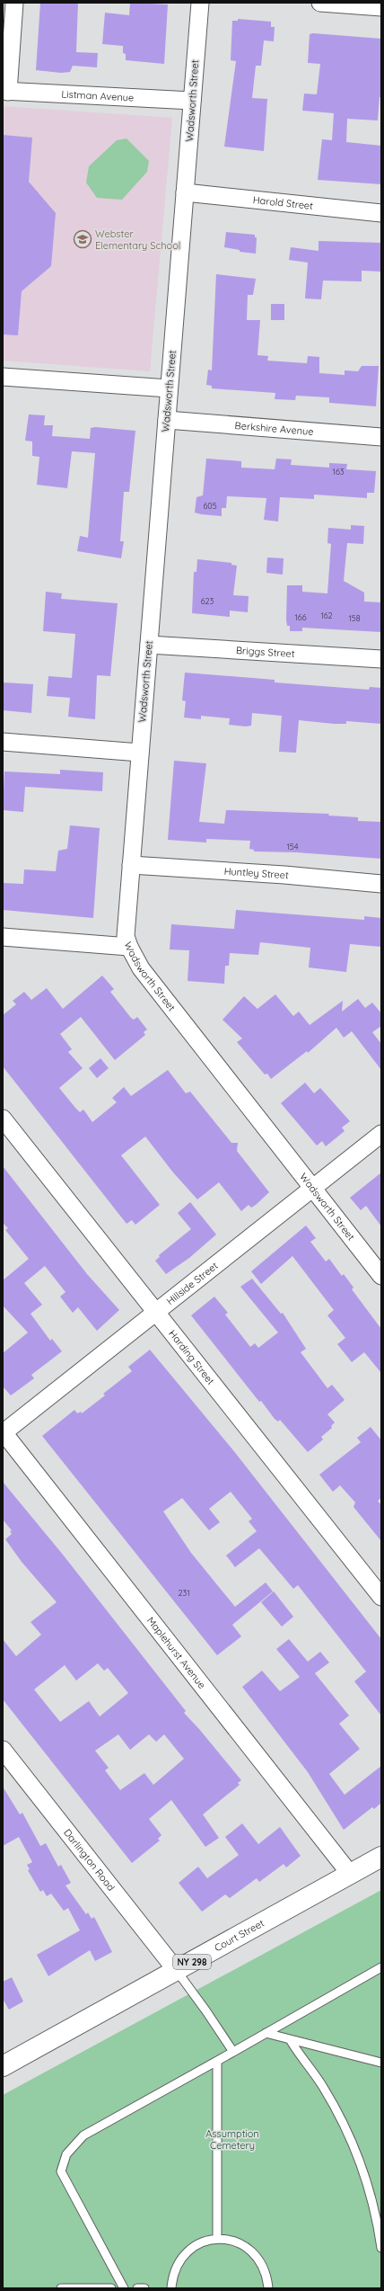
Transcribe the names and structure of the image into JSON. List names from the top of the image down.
{
  "streets": {
    "main road": ["Court Street", "NY 298"],
    "street": [
      "Listman Avenue",
      "Wadsworth Street",
      "Harold Street",
      "Berkshire Avenue",
      "Briggs Street",
      "Huntley Street",
      "Hillside Street",
      "Harding Street",
      "Maplehurst Avenue",
      "Darlington Road"
    ]
  },
  "crossings": [
    ["Listman Avenue", "Wadsworth Street"],
    ["Wadsworth Street", "Harold Street"],
    ["Wadsworth Street", "Berkshire Avenue"],
    ["Wadsworth Street", "Briggs Street"],
    ["Wadsworth Street", "Huntley Street"],
    ["Wadsworth Street", "Hillside Street"],
    ["Hillside Street", "Harding Street"],
    ["Hillside Street", "Maplehurst Avenue"],
    ["Maplehurst Avenue", "Court Street"],
    ["Darlington Road", "Court Street"]
  ],
  "parks": ["Assumption Cemetery"],
  "places": {
    "school or university": ["Webster Elementary School"]
  },
  "house_numbers": [
    "163",
    "605",
    "623",
    "162",
    "166",
    "158",
    "154",
    "231"
  ]
}
